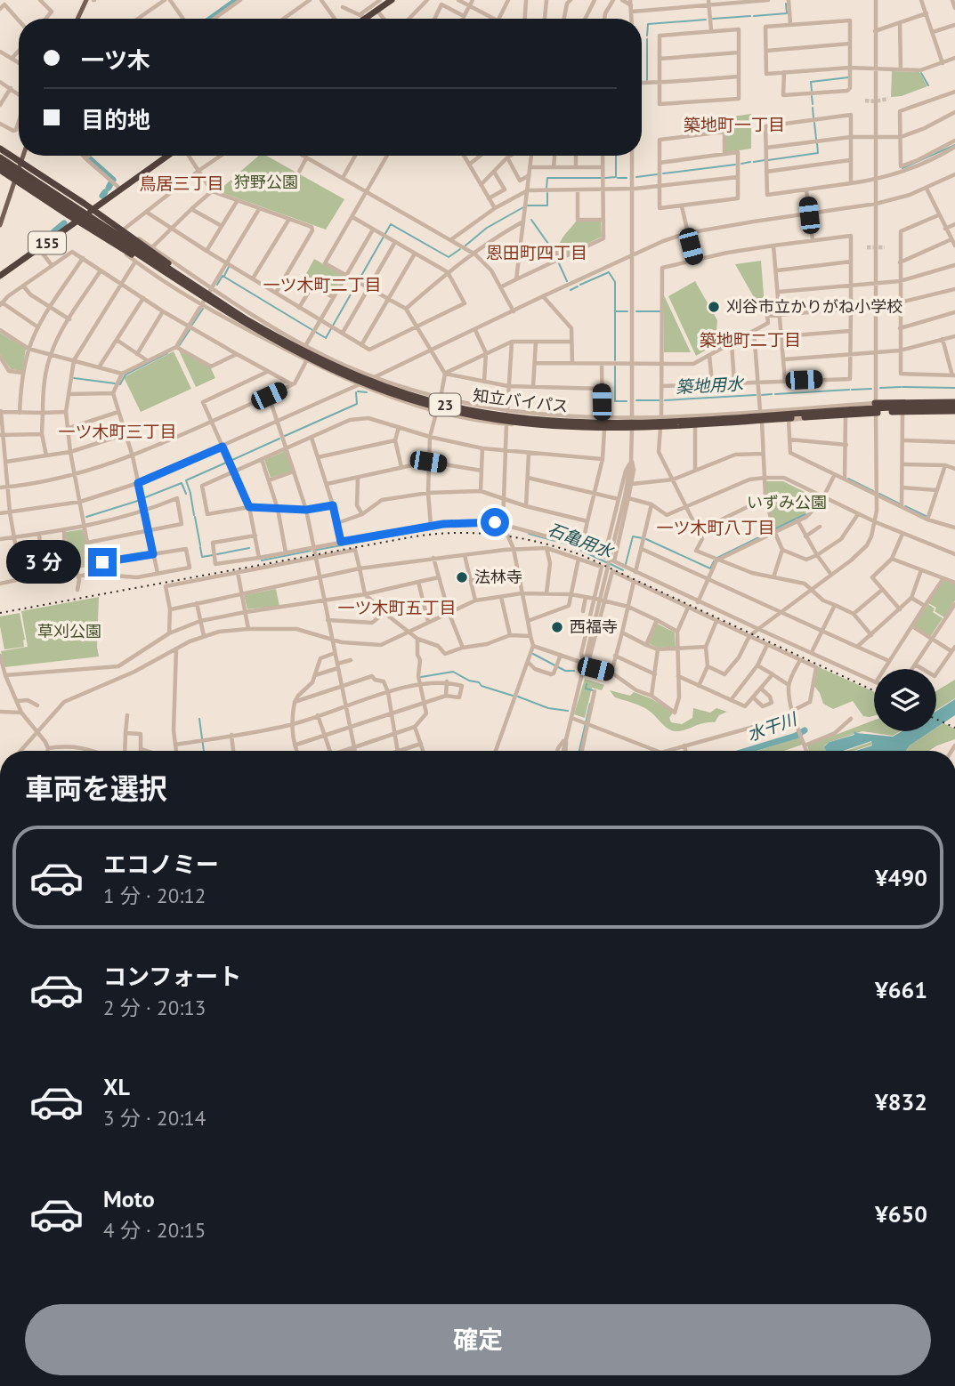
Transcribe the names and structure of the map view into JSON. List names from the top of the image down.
{
  "streets": {
    "highway": ["155", "知立バイパス", "23"]
  },
  "crossings": [
    ["知立バイパス", "23"]
  ],
  "districts": [
    "築地町一丁目",
    "鳥居三丁目",
    "恩田町四丁目",
    "一ツ木町二丁目",
    "築地町二丁目",
    "一ツ木町三丁目",
    "一ツ木町八丁目",
    "一ツ木町五丁目"
  ],
  "water": ["築地用水", "石亀用水", "水干川"],
  "parks": ["狩野公園", "いずみ公園", "草刈公園"],
  "places": ["刈谷市立かりがね小学校", "法林寺", "西福寺"],
  "page": {
    "banner": ["一ツ木", "目的地"],
    "bubble": "3 分",
    "heading": "車両を選択",
    "list": [
      {
        "name": "エコノミー",
        "note": "1 分 · 20:12",
        "value": "¥490"
      },
      {
        "name": "コンフォート",
        "note": "2 分 · 20:13",
        "value": "¥661"
      },
      {
        "name": "XL",
        "note": "3 分 · 20:14",
        "value": "¥832"
      },
      {
        "name": "Moto",
        "note": "4 分 · 20:15",
        "value": "¥650"
      }
    ],
    "buttons": "確定"
  }
}
